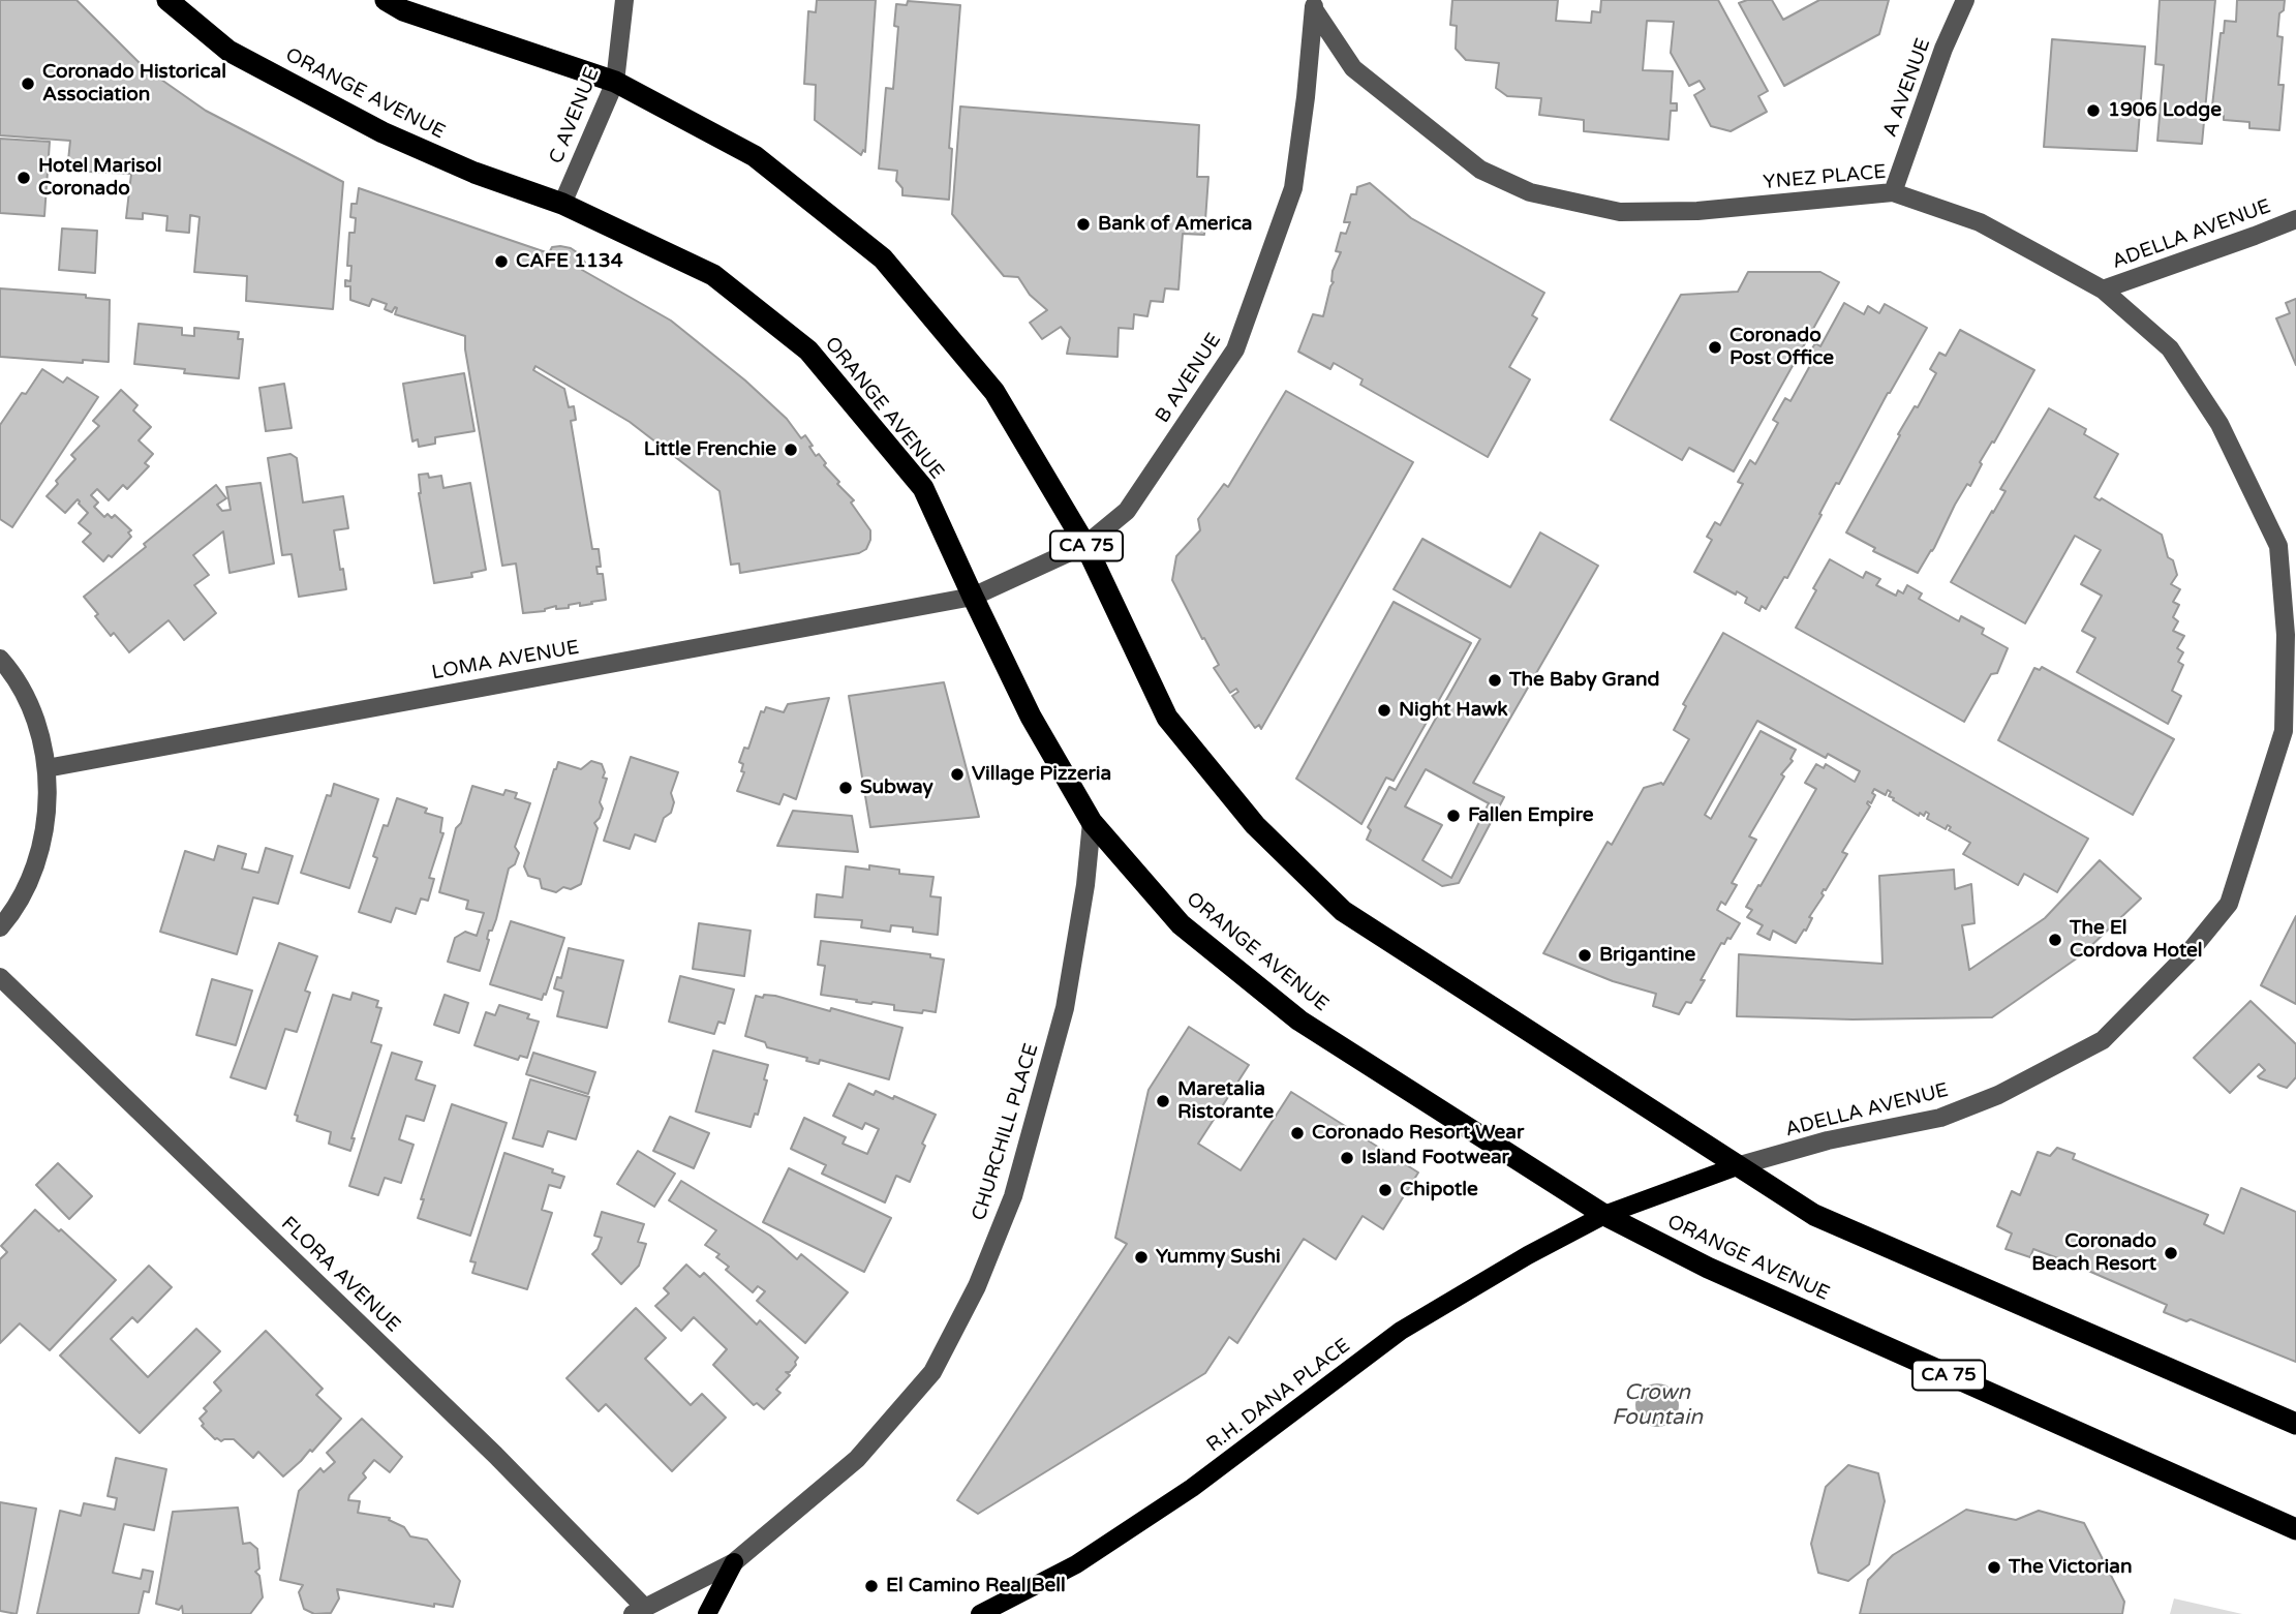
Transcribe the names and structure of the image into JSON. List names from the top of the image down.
{
  "streets": {
    "highway": ["ORANGE AVENUE", "CA 75"],
    "main road": ["ADELLA AVENUE", "R.H. DANA PLACE"],
    "street": [
      "A AVENUE",
      "C AVENUE",
      "YNEZ PLACE",
      "B AVENUE",
      "LOMA AVENUE",
      "CHURCHILL PLACE",
      "FLORA AVENUE"
    ]
  },
  "crossings": [
    ["A AVENUE", "YNEZ PLACE"],
    ["ORANGE AVENUE", "C AVENUE"],
    ["ORANGE AVENUE", "ADELLA AVENUE"],
    ["ORANGE AVENUE", "B AVENUE"],
    ["ORANGE AVENUE", "LOMA AVENUE"],
    ["ORANGE AVENUE", "CHURCHILL PLACE"],
    ["ORANGE AVENUE", "R.H. DANA PLACE"],
    ["C AVENUE", "CA 75"],
    ["YNEZ PLACE", "ADELLA AVENUE"],
    ["YNEZ PLACE", "B AVENUE"],
    ["ADELLA AVENUE", "CA 75"],
    ["ADELLA AVENUE", "R.H. DANA PLACE"],
    ["B AVENUE", "CA 75"],
    ["B AVENUE", "LOMA AVENUE"],
    ["CHURCHILL PLACE", "FLORA AVENUE"]
  ],
  "water": ["Crown Fountain"],
  "places": [
    "Coronado Historical Association",
    "1906 Lodge",
    "Hotel Marisol Coronado",
    "Bank of America",
    "CAFE 1134",
    "Coronado Post Office",
    "Little Frenchie",
    "The Baby Grand",
    "Night Hawk",
    "Village Pizzeria",
    "Subway",
    "Fallen Empire",
    "The El Cordova Hotel",
    "Brigantine",
    "Maretalia Ristorante",
    "Coronado Resort Wear",
    "Island Footwear",
    "Chipotle",
    "Coronado Beach Resort",
    "Yummy Sushi",
    "The Victorian",
    "El Camino Real Bell"
  ]
}
